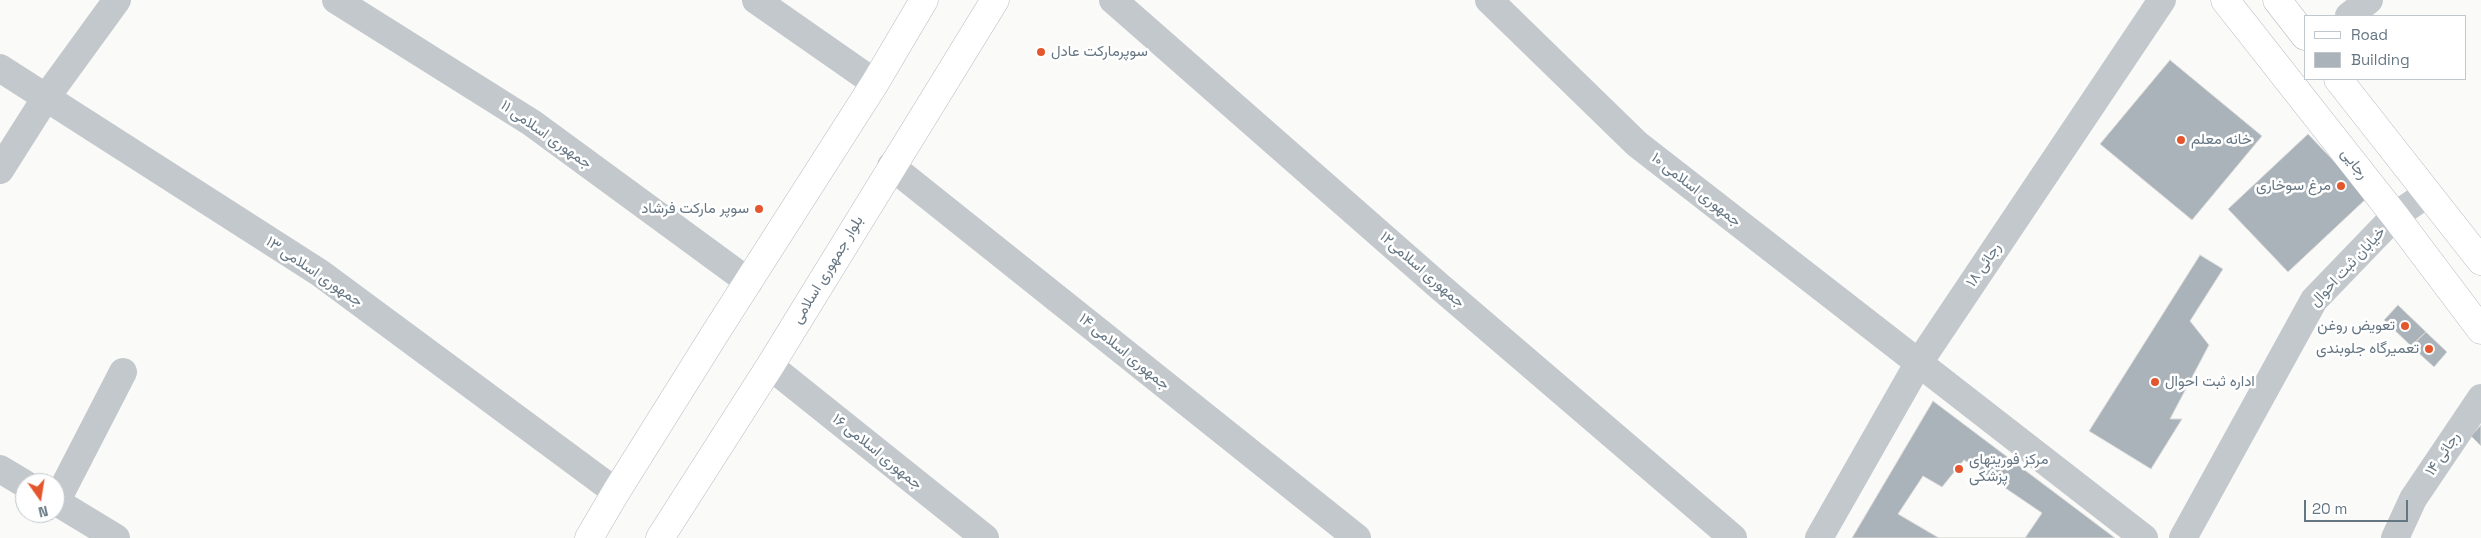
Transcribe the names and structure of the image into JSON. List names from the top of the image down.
{
  "streets": {
    "main road": ["رجایی", "بلوار جمهوری اسلامی"],
    "street": [
      "جمهوری اسلامی ۱۱",
      "جمهوری اسلامی ۱۰",
      "رجائی ۱۸",
      "خیابان ثبت احوال",
      "جمهوری اسلامی۱۲",
      "جمهوری اسلامی ۱۳",
      "جمهوری اسلامی ۱۴",
      "جمهوری اسلامی ۱۶",
      "رجائی ۱۴"
    ]
  },
  "crossings": [
    ["رجایی", "خیابان ثبت احوال"],
    ["جمهوری اسلامی ۱۰", "رجائی ۱۸"],
    ["بلوار جمهوری اسلامی", "جمهوری اسلامی ۱۴"],
    ["بلوار جمهوری اسلامی", "جمهوری اسلامی ۱۶"]
  ],
  "places": [
    "سوپرمارکت عادل",
    "خانه معلم",
    "مرغ سوخاری",
    "سوپر مارکت فرشاد",
    "تعویض روغن",
    "تعمیرگاه جلوبندی",
    "اداره ثبت احوال",
    "مرکز فوریتهای پزشکی"
  ],
  "legend": ["Road", "Building"],
  "scale_bar": "20 m",
  "north": "bottom"
}
